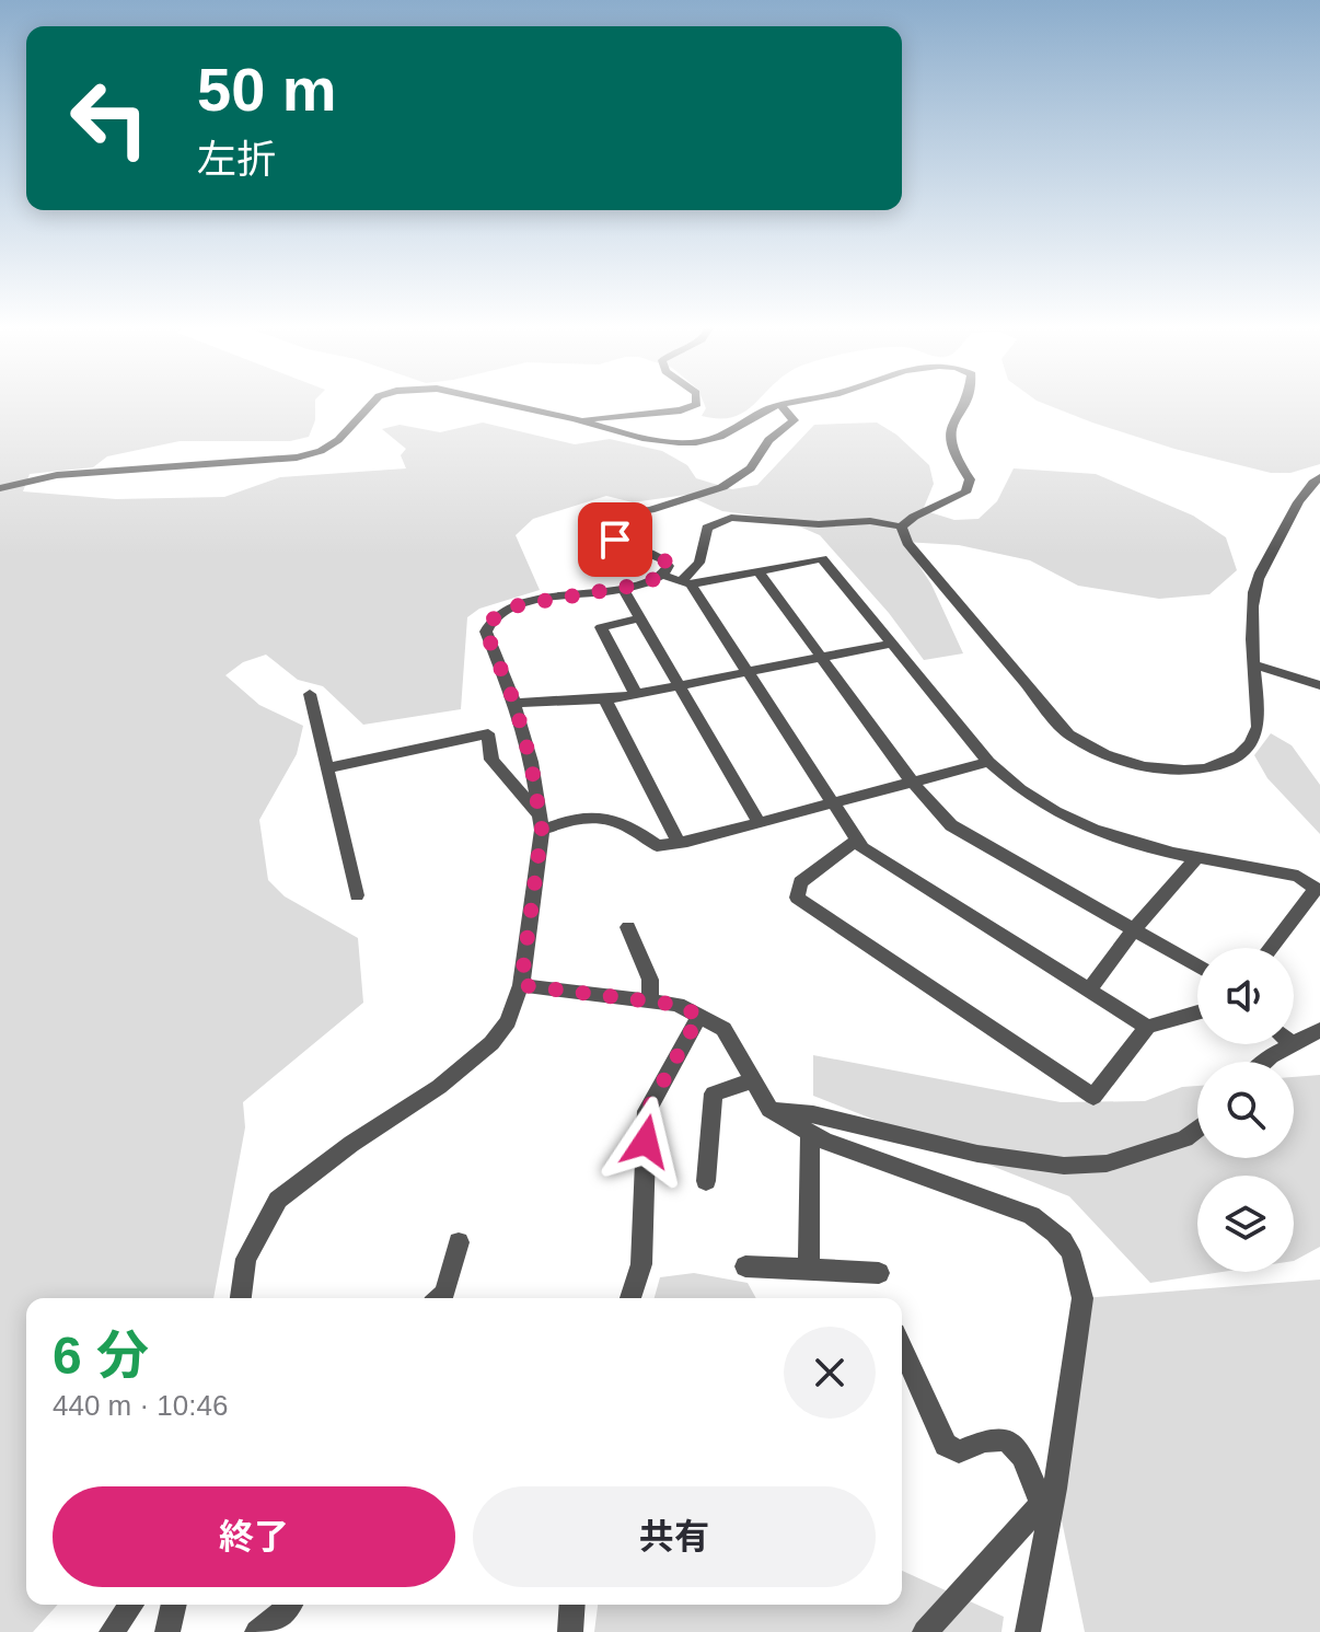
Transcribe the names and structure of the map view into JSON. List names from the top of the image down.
{
  "page": {
    "turn": ["50 m", "左折"],
    "heading": ["6 分", "440 m · 10:46"],
    "buttons": ["終了", "共有"]
  }
}
